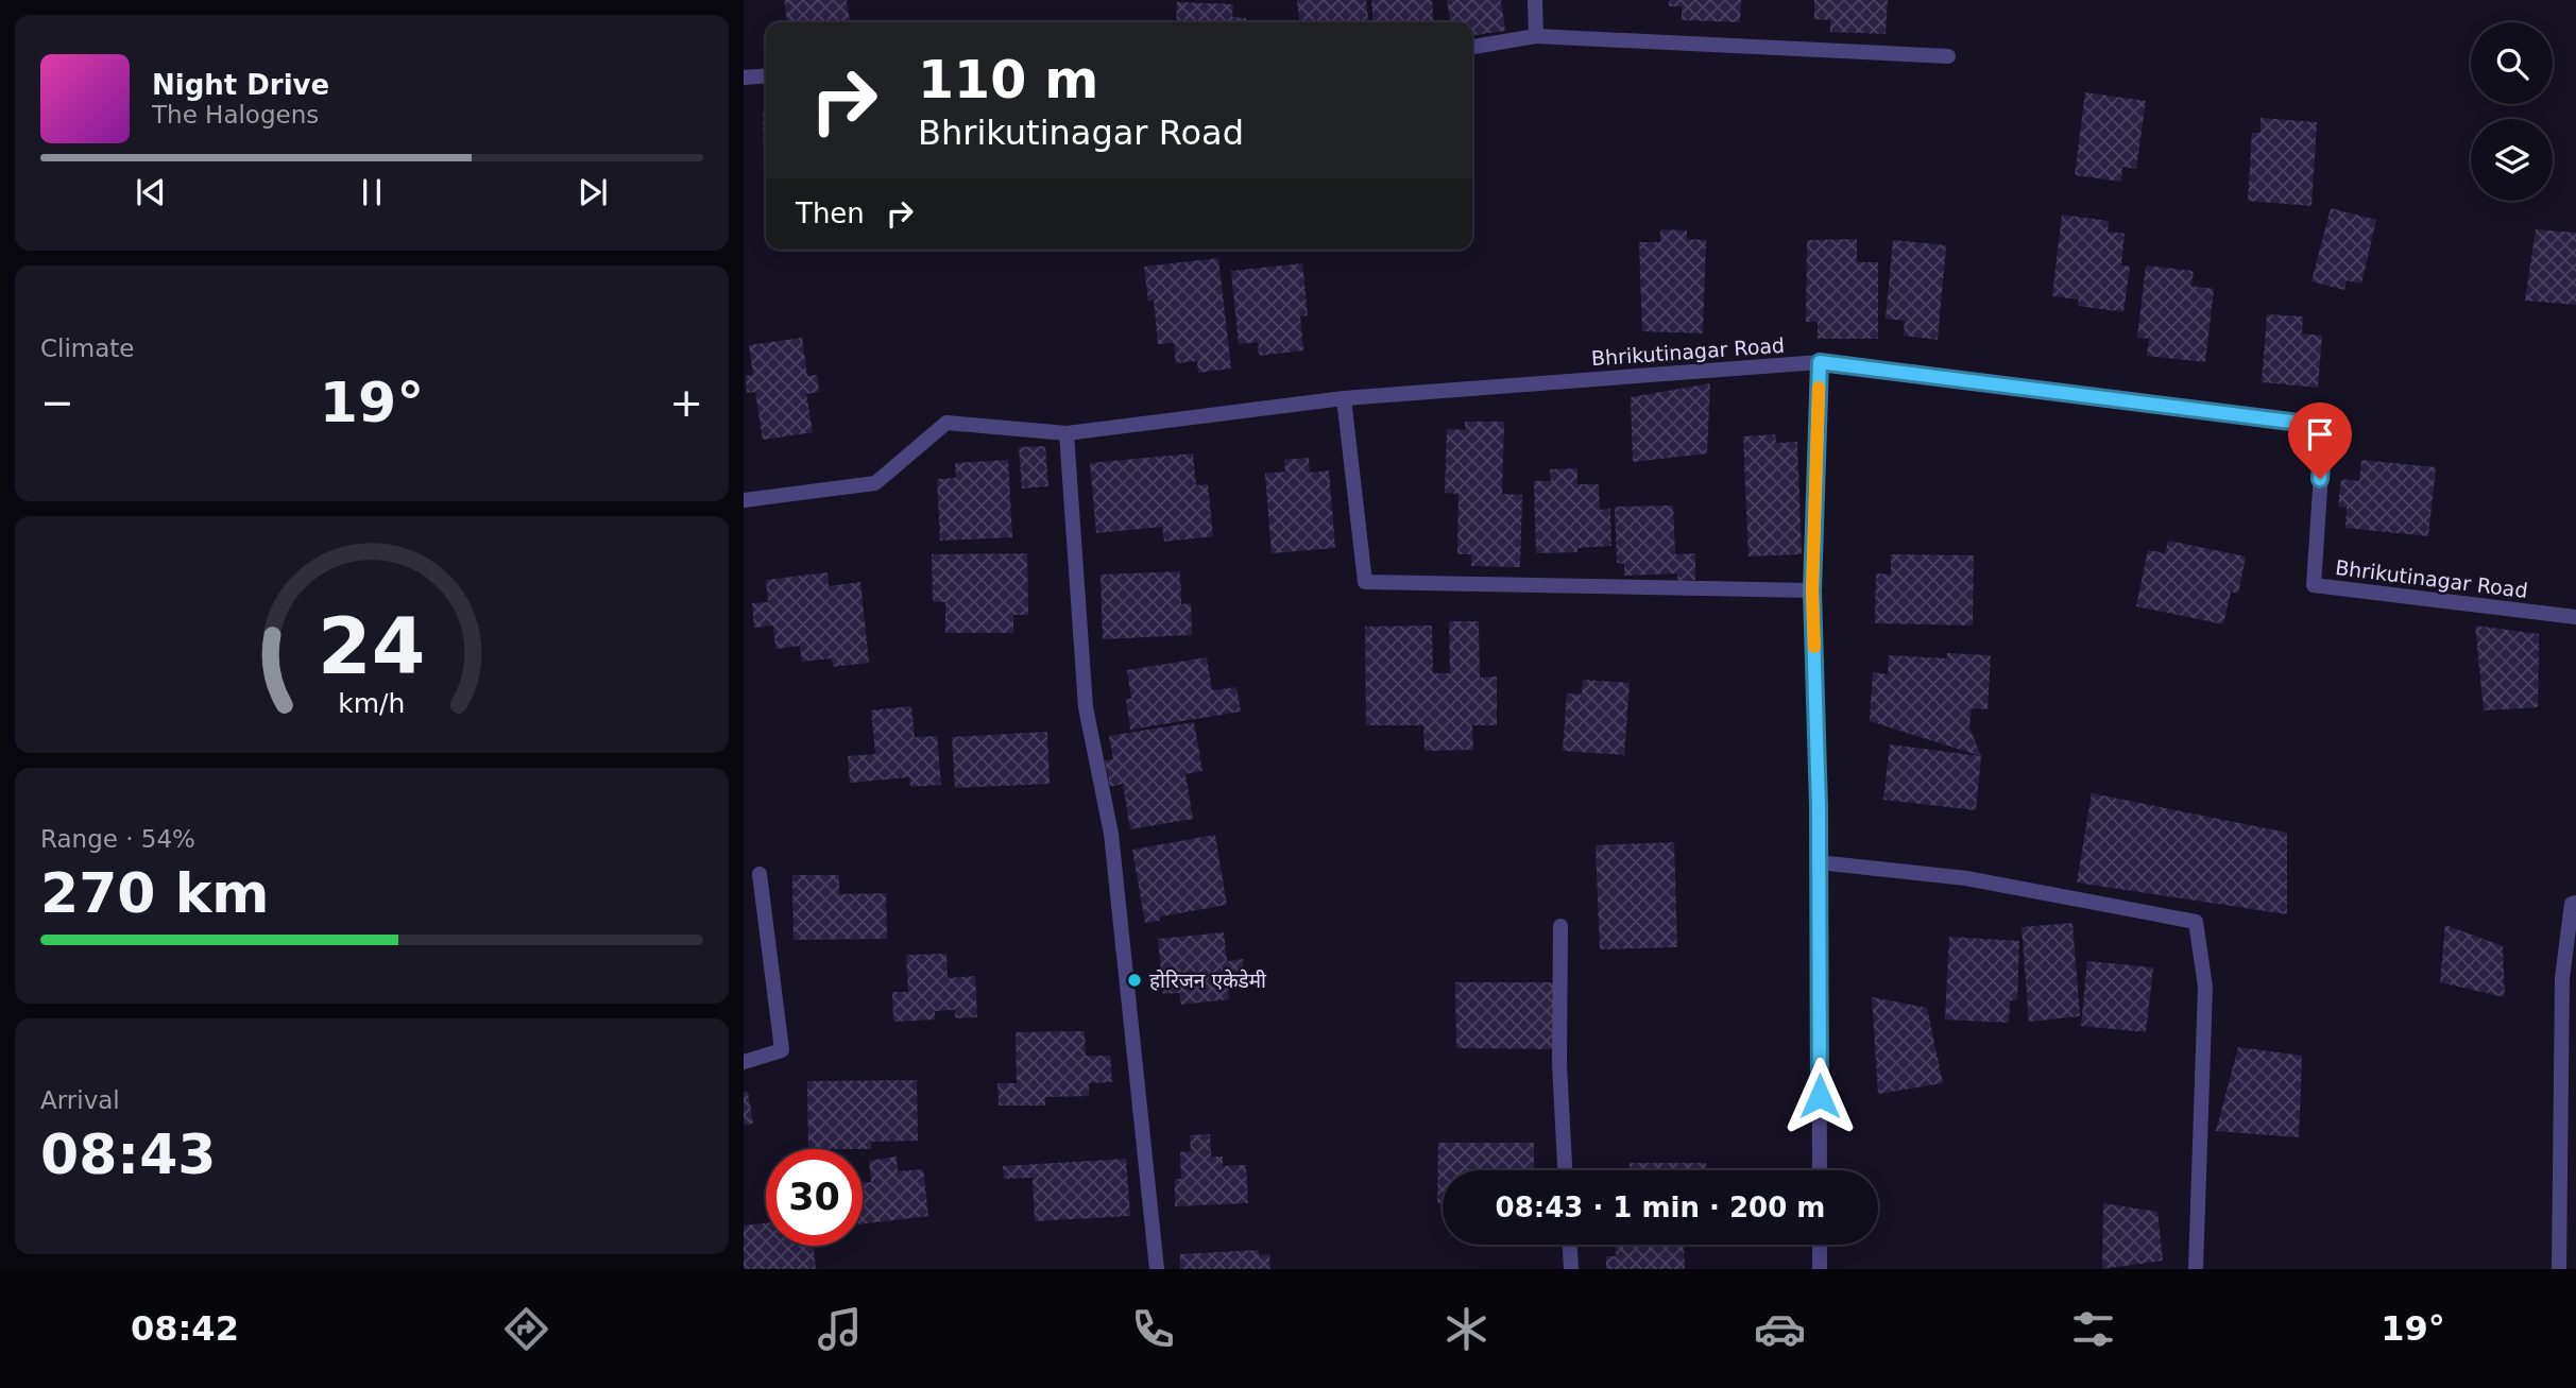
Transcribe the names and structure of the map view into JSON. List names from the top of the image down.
{
  "streets": {
    "street": ["Bhrikutinagar Road"]
  },
  "places": ["होरिजन एकेडेमी"],
  "page": {
    "turn": ["110 m", "Bhrikutinagar Road"],
    "song": ["Night Drive", "The Halogens"],
    "then": "Then",
    "tile": [
      "Climate",
      ["Range · 54%", "270 km"],
      ["Arrival", "08:43"]
    ],
    "heat": ["−", "19°", "+"],
    "limit": "30",
    "trip": "08:43 · 1 min · 200 m",
    "tabs": ["08:42", "19°"],
    "gauge": ["24", "km/h"]
  }
}
